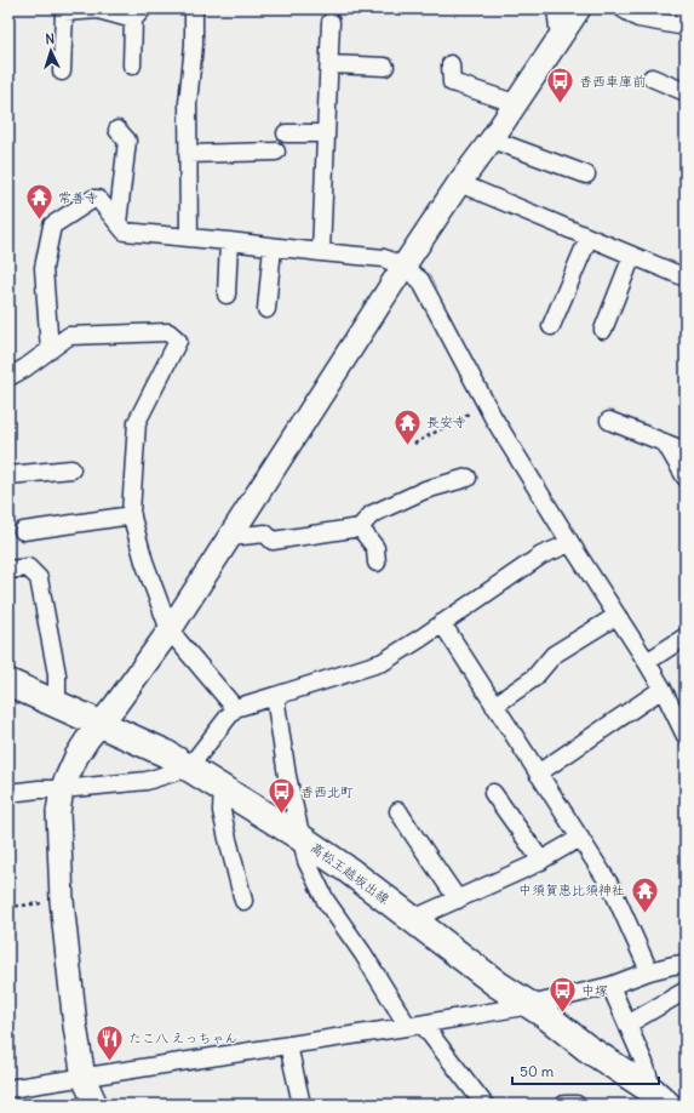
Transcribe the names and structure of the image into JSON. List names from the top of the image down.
{
  "streets": {
    "main road": ["高松王越坂出線"]
  },
  "places": {
    "bus stop": ["香西車庫前", "香西北町", "中塚"],
    "temple": ["常善寺", "長安寺", "中須賀恵比須神社"],
    "restaurant": ["たこ八 えっちゃん"]
  },
  "scale_bar": "50 m",
  "north": "top"
}
